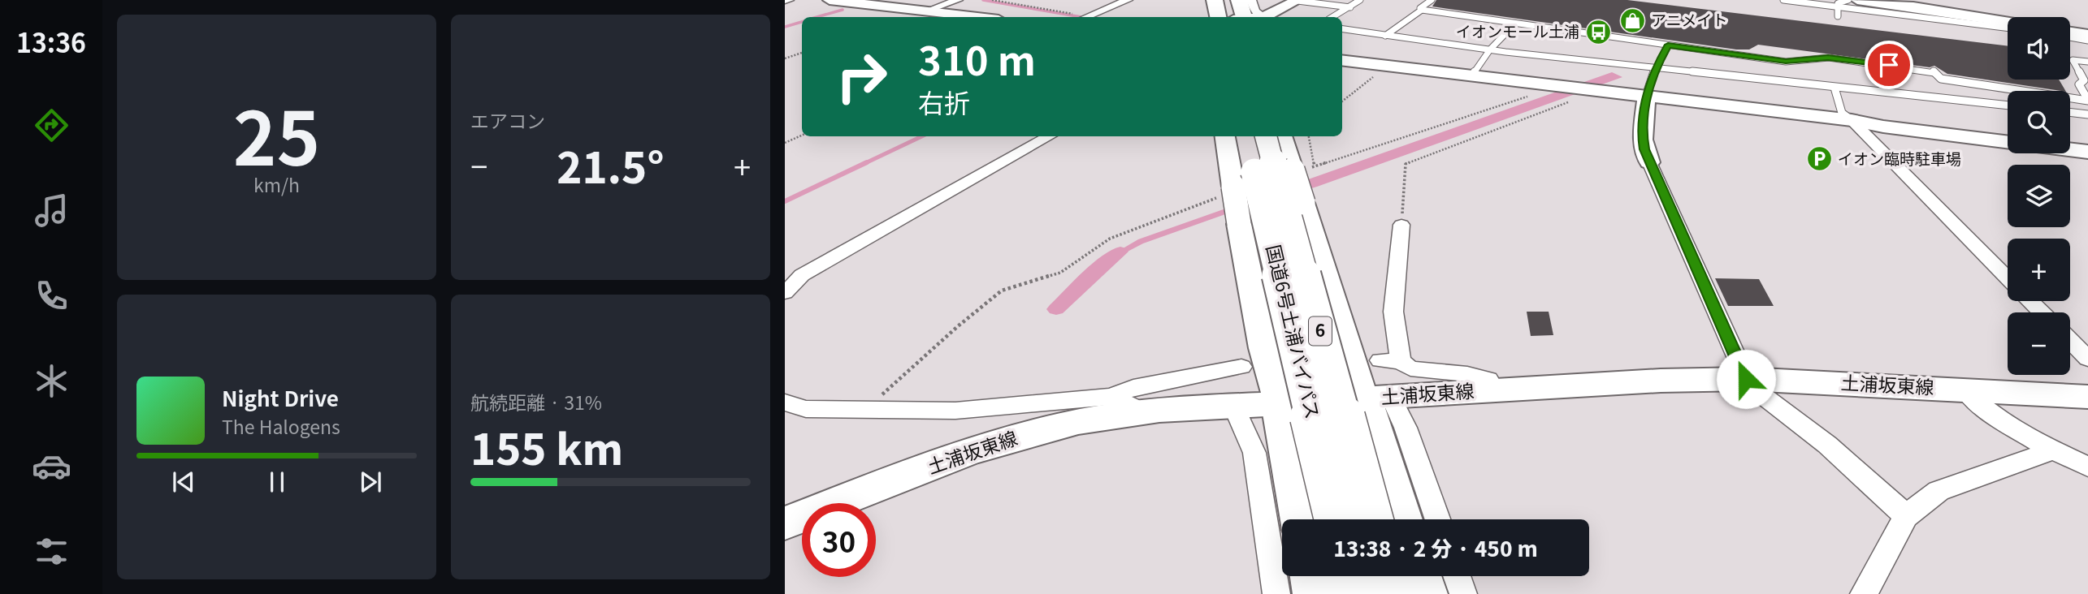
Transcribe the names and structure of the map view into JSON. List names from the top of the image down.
{
  "streets": {
    "highway": ["6", "国道6号土浦バイパス"],
    "street": ["土浦坂東線"]
  },
  "places": {
    "shop": ["アニメイト"],
    "bus stop": ["イオンモール土浦"],
    "parking": ["イオン臨時駐車場"]
  },
  "page": {
    "tabs": "13:36",
    "tile": [
      ["25", "km/h"],
      "エアコン",
      ["航続距離 · 31%", "155 km"]
    ],
    "map_buttons": ["+", "−"],
    "turn": ["310 m", "右折"],
    "heat": ["−", "21.5°", "+"],
    "song": ["Night Drive", "The Halogens"],
    "limit": "30",
    "trip": "13:38 · 2 分 · 450 m"
  }
}
